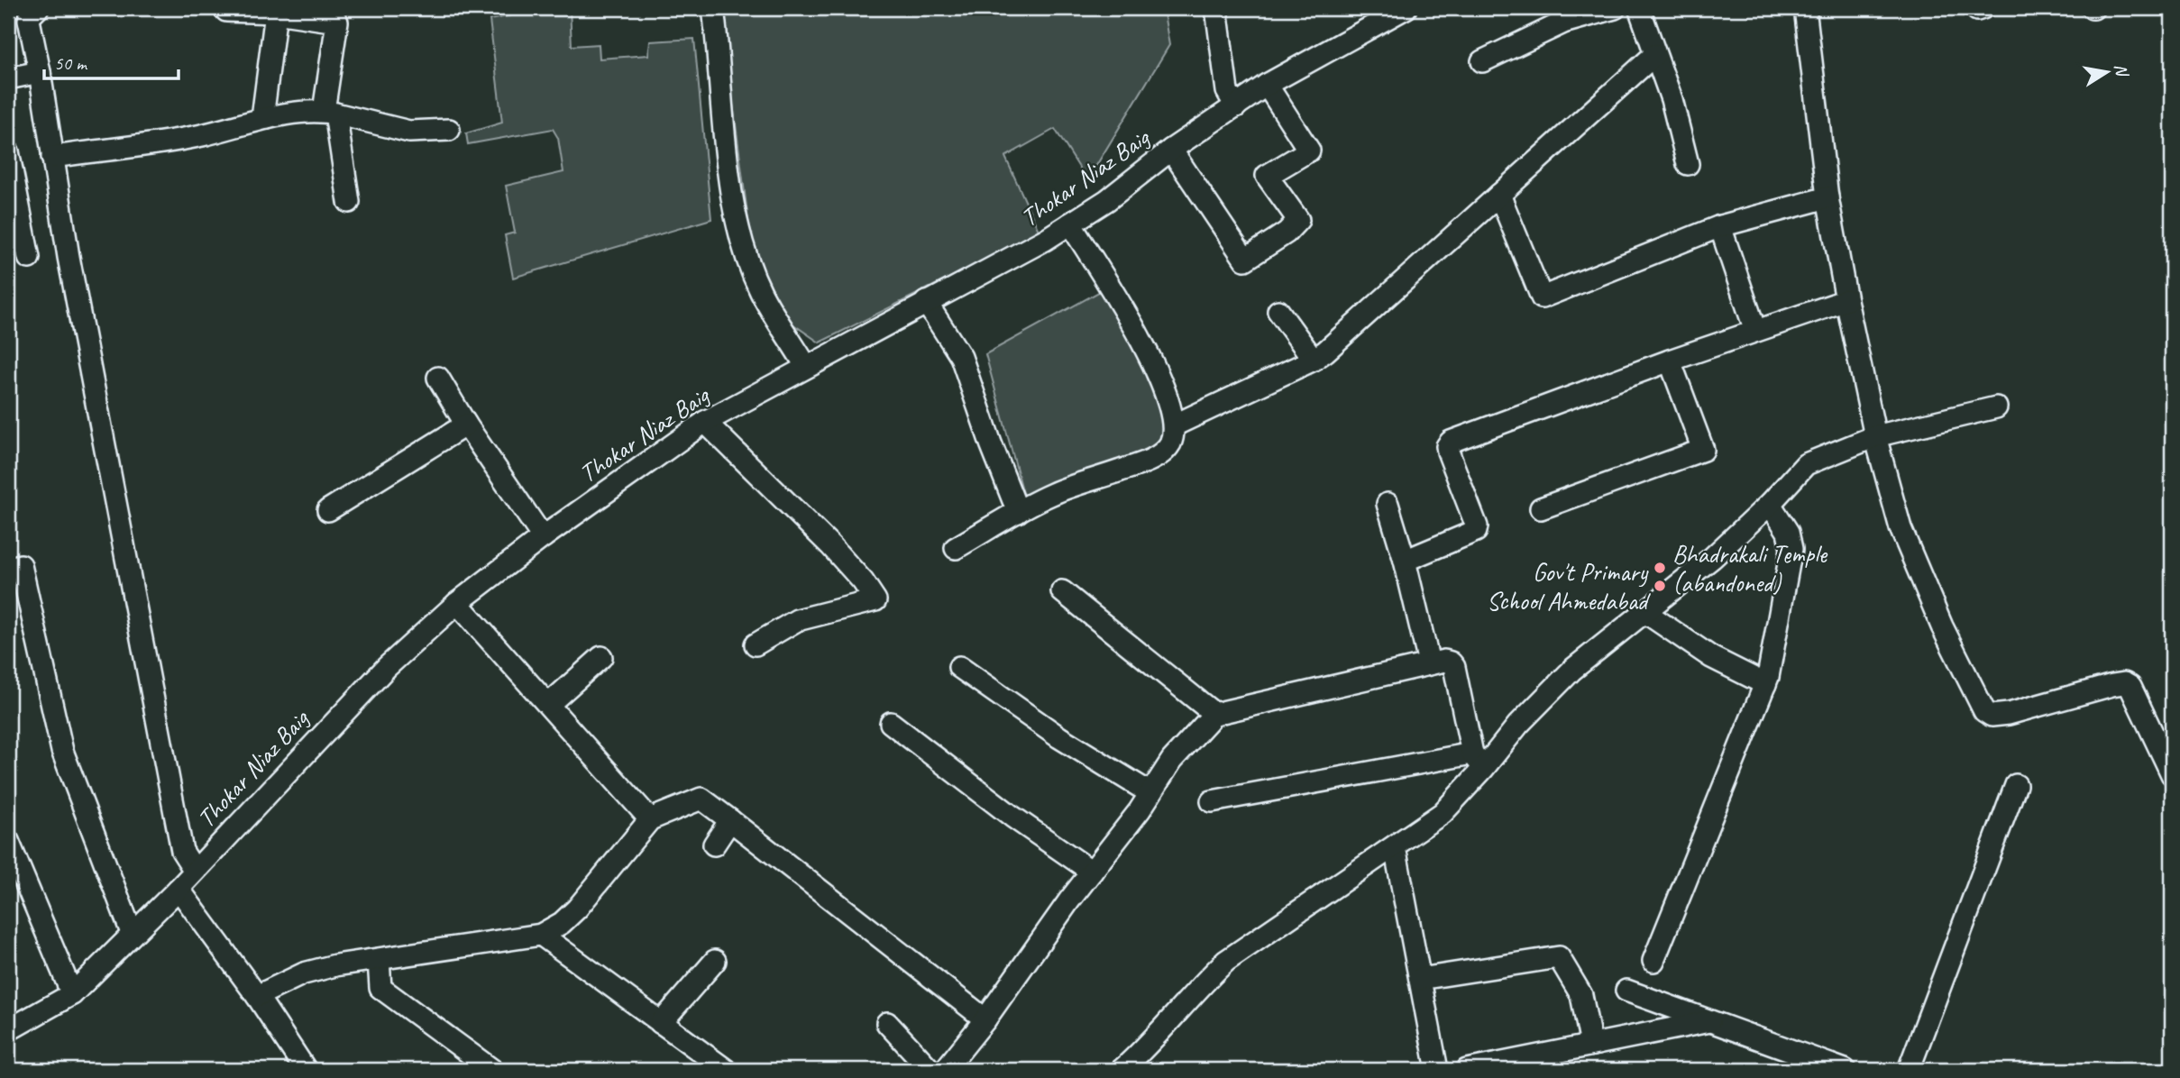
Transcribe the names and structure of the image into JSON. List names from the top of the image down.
{
  "streets": {
    "street": ["Thokar Niaz Baig"]
  },
  "places": ["Bhadrakali Temple (abandoned)", "Gov't Primary School Ahmedabad"],
  "scale_bar": "50 m",
  "north": "right"
}
